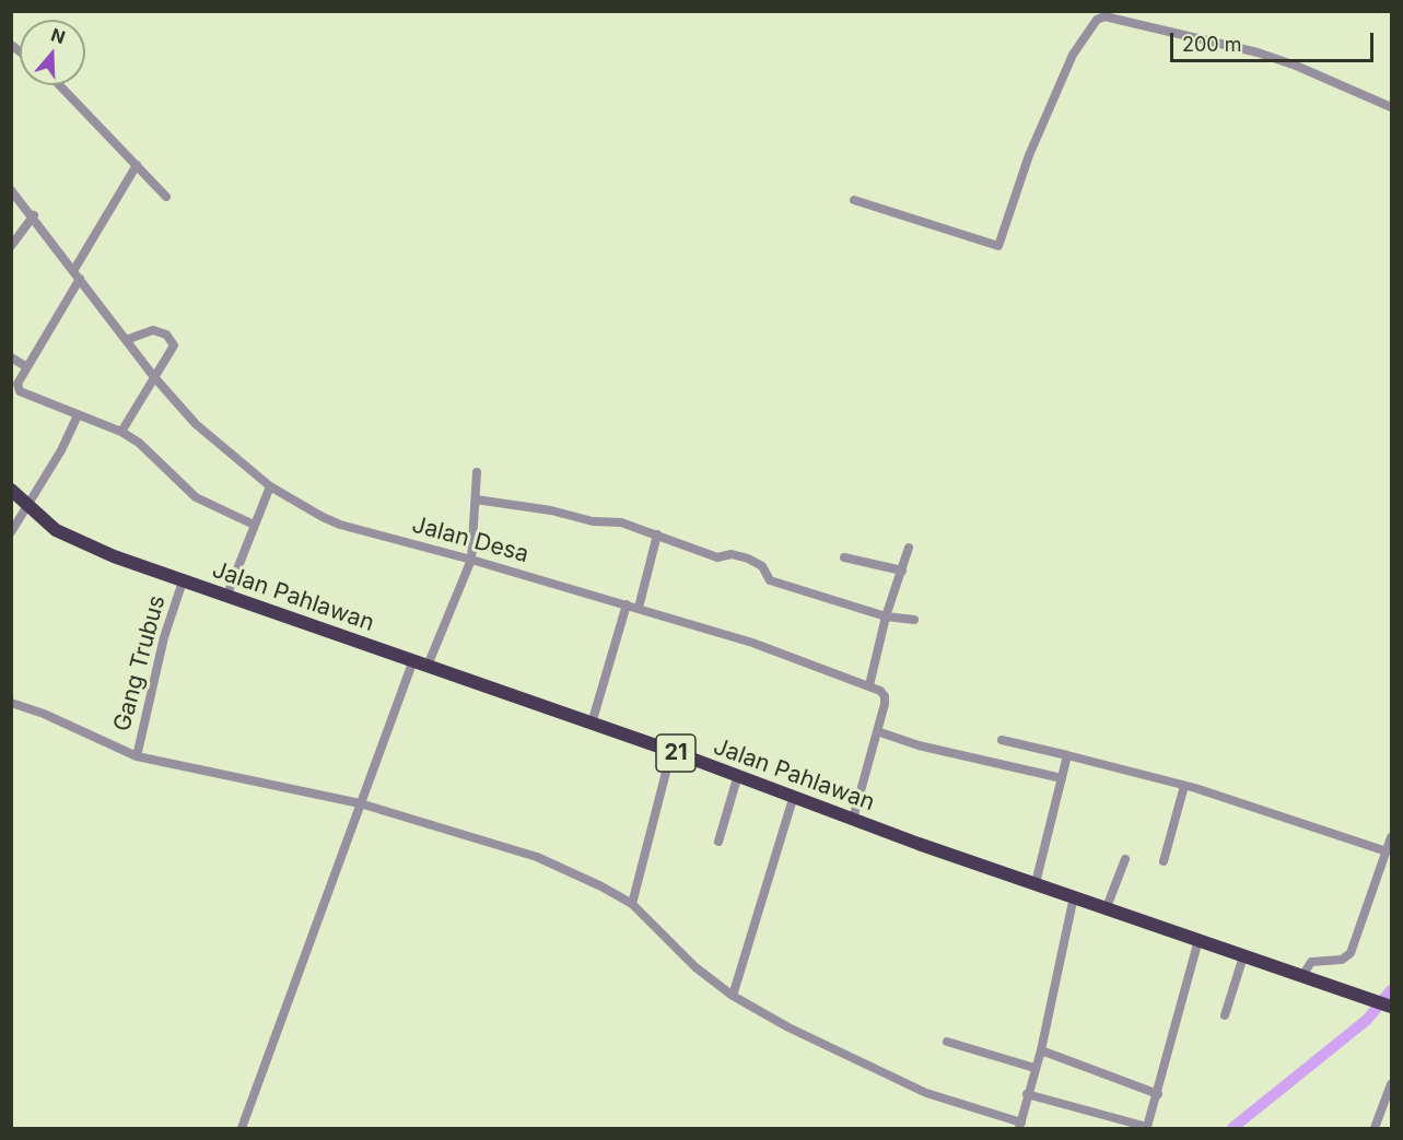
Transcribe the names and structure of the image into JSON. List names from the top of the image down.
{
  "streets": {
    "highway": ["Jalan Pahlawan", "21"],
    "street": ["Jalan Desa", "Gang Trubus"]
  },
  "crossings": [
    ["Jalan Pahlawan", "Gang Trubus"]
  ],
  "scale_bar": "200 m",
  "north": "top"
}
